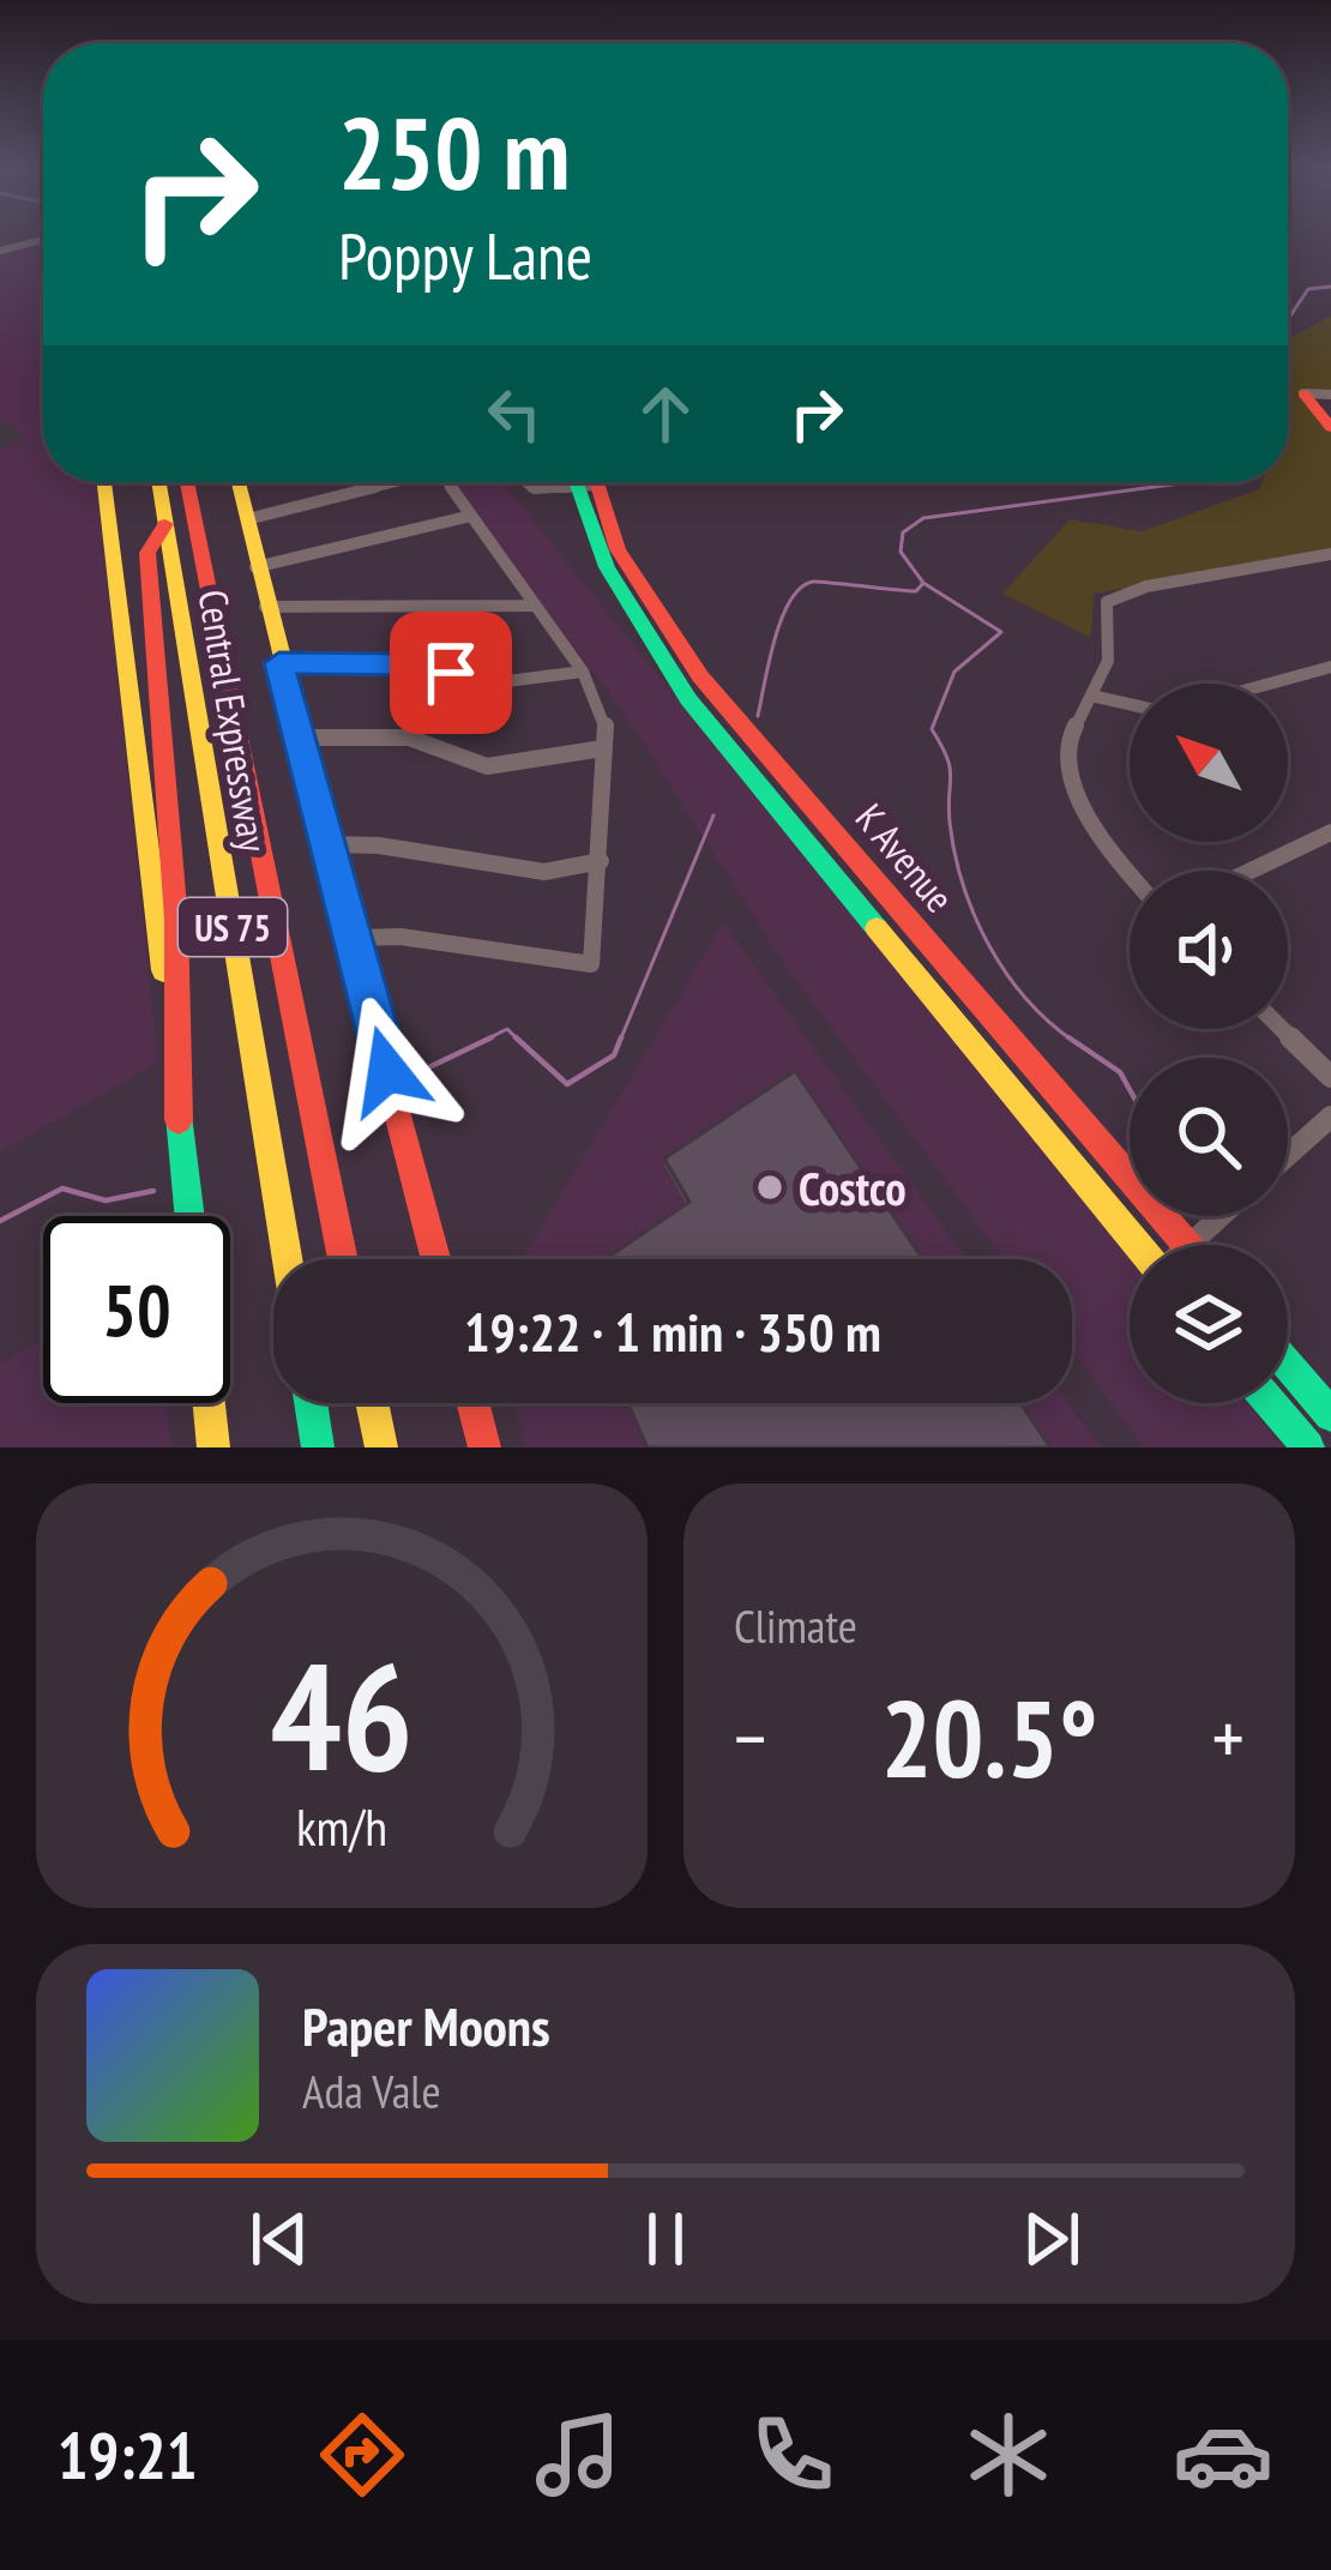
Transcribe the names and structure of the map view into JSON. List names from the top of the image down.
{
  "streets": {
    "main road": ["Central Expressway", "K Avenue", "US 75"]
  },
  "places": ["Costco"],
  "north": "top left",
  "page": {
    "turn": ["250 m", "Poppy Lane"],
    "limit": "50",
    "trip": "19:22 · 1 min · 350 m",
    "tile": "Climate",
    "heat": ["−", "20.5°", "+"],
    "song": ["Paper Moons", "Ada Vale"],
    "tabs": "19:21",
    "gauge": ["46", "km/h"]
  }
}
